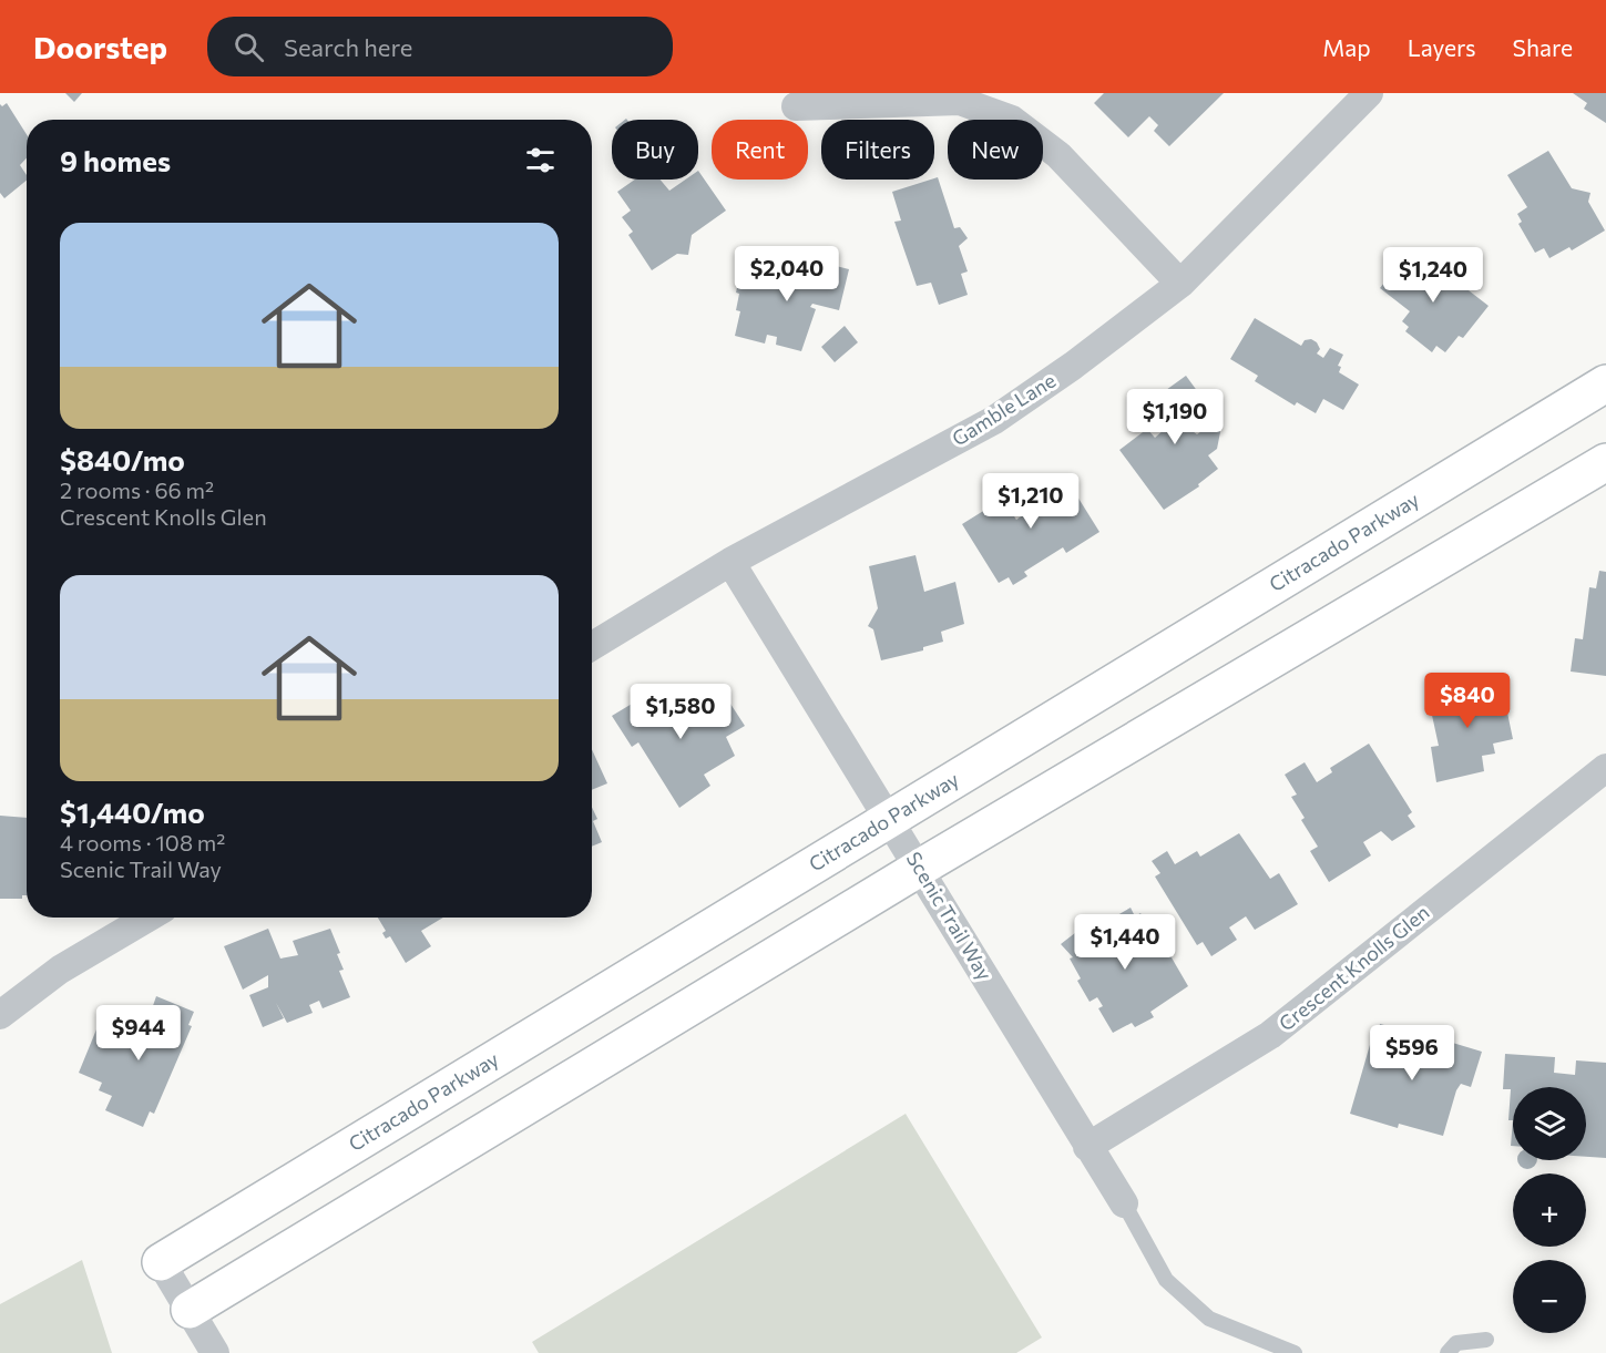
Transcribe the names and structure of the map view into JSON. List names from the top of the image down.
{
  "streets": {
    "street": [
      "Gamble Lane",
      "Citracado Parkway",
      "Scenic Trail Way",
      "Crescent Knolls Glen"
    ]
  },
  "crossings": [
    ["Gamble Lane", "Scenic Trail Way"],
    ["Citracado Parkway", "Scenic Trail Way"],
    ["Scenic Trail Way", "Crescent Knolls Glen"]
  ],
  "page": {
    "header": "Doorstep",
    "search": "Search here",
    "nav": ["Map", "Layers", "Share"],
    "chip": [
      "Buy",
      "Rent",
      "Filters",
      "New"
    ],
    "heading": "9 homes",
    "list": [
      {
        "name": "$840/mo",
        "note": "2 rooms · 66 m² · Crescent Knolls Glen"
      },
      {
        "name": "$1,440/mo",
        "note": "4 rooms · 108 m² · Scenic Trail Way"
      }
    ],
    "price": [
      "$2,040",
      "$1,240",
      "$1,190",
      "$1,210",
      "$840",
      "$1,580",
      "$1,440",
      "$944",
      "$596"
    ],
    "map_buttons": ["+", "−"]
  }
}
